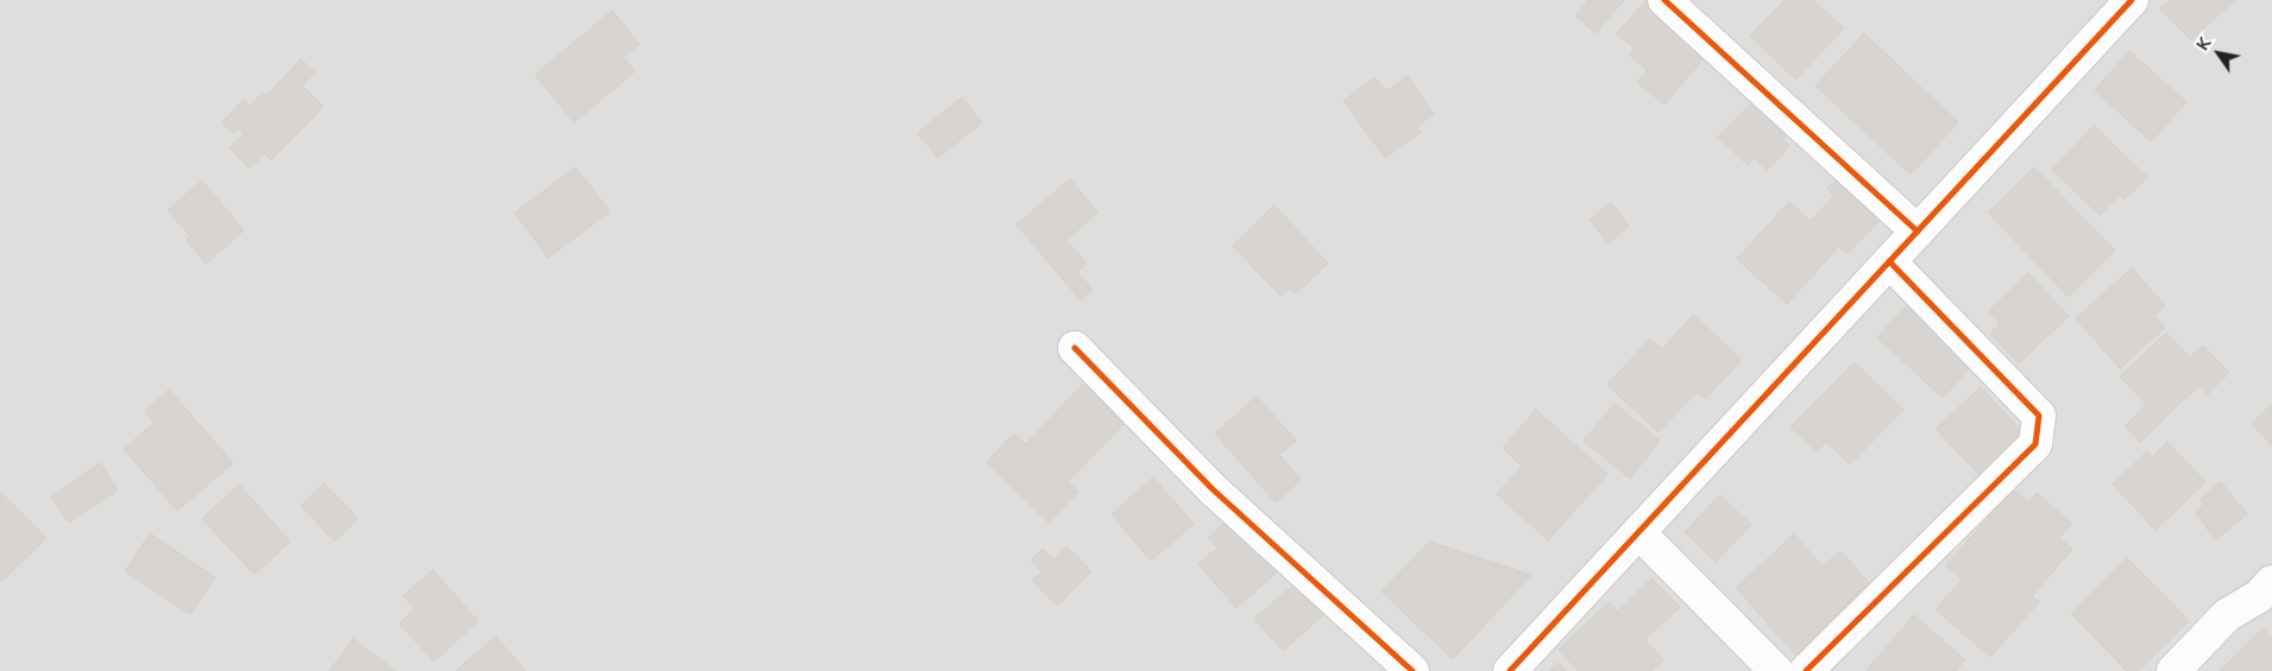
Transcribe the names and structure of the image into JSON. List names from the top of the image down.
{
  "north": "top left"
}
